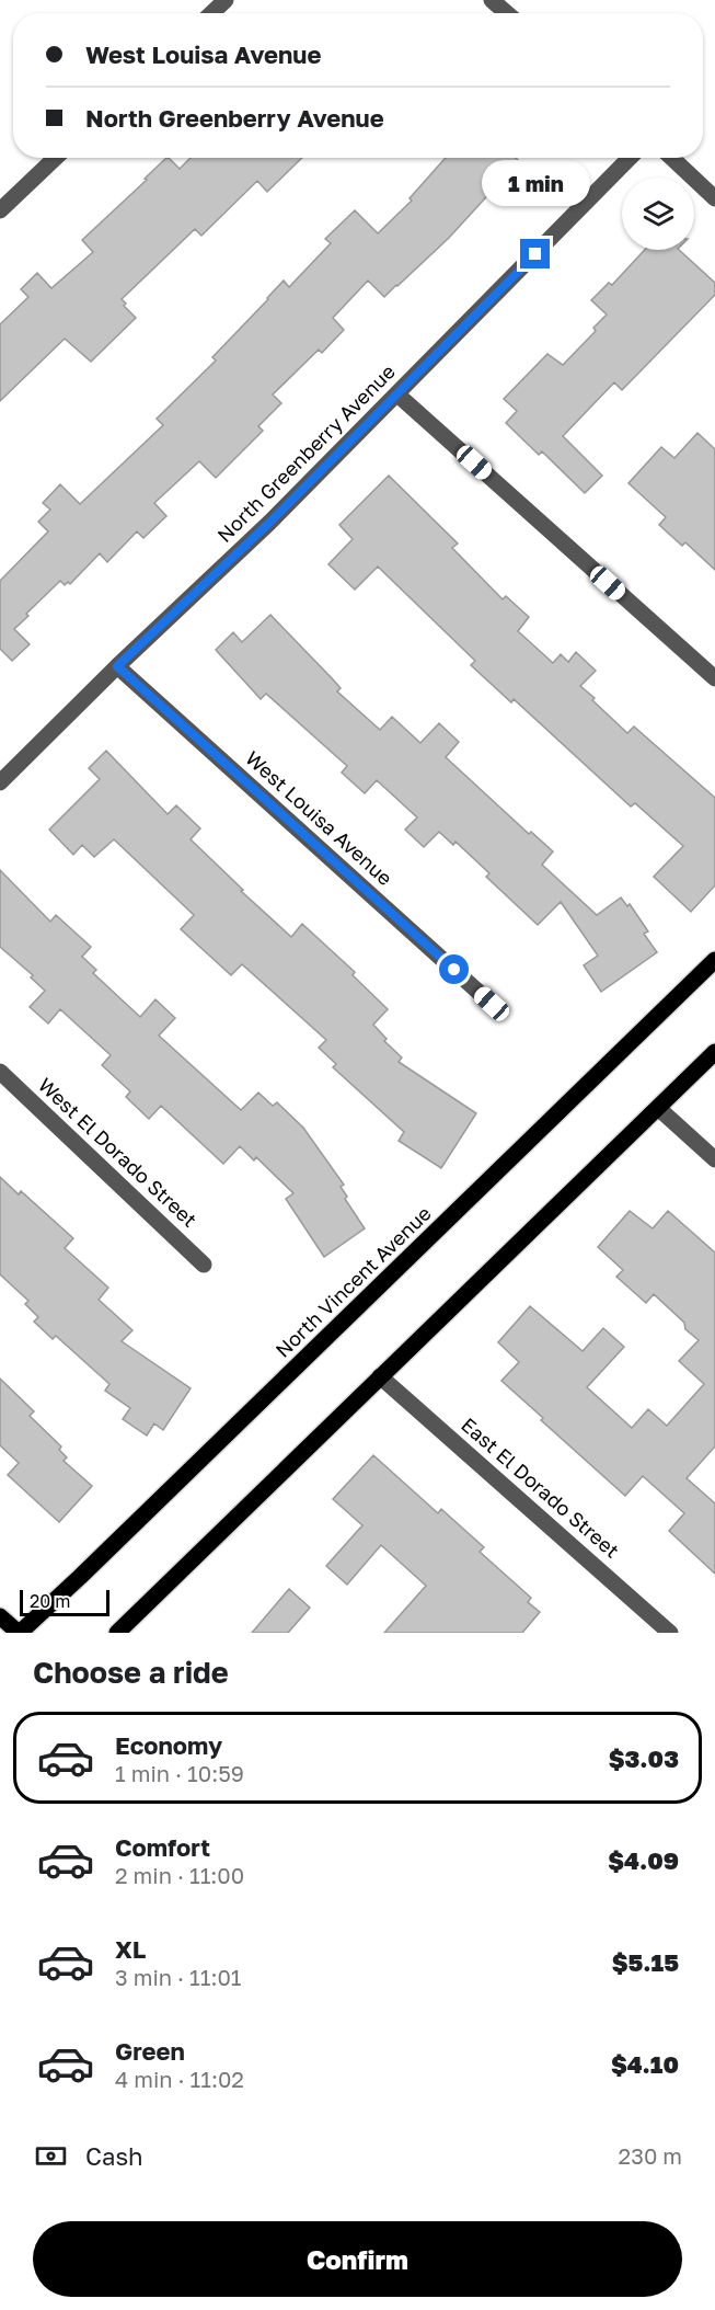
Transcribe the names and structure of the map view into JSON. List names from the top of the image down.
{
  "streets": {
    "main road": ["North Vincent Avenue"],
    "street": [
      "North Greenberry Avenue",
      "West Louisa Avenue",
      "West El Dorado Street",
      "East El Dorado Street"
    ]
  },
  "crossings": [
    ["North Greenberry Avenue", "West Louisa Avenue"]
  ],
  "scale_bar": "20 m",
  "page": {
    "banner": ["West Louisa Avenue", "North Greenberry Avenue"],
    "bubble": "1 min",
    "scale": "20 m",
    "heading": "Choose a ride",
    "list": [
      {
        "name": "Economy",
        "note": "1 min · 10:59",
        "value": "$3.03"
      },
      {
        "name": "Comfort",
        "note": "2 min · 11:00",
        "value": "$4.09"
      },
      {
        "name": "XL",
        "note": "3 min · 11:01",
        "value": "$5.15"
      },
      {
        "name": "Green",
        "note": "4 min · 11:02",
        "value": "$4.10"
      }
    ],
    "pay": ["Cash", "230 m"],
    "buttons": "Confirm"
  }
}
